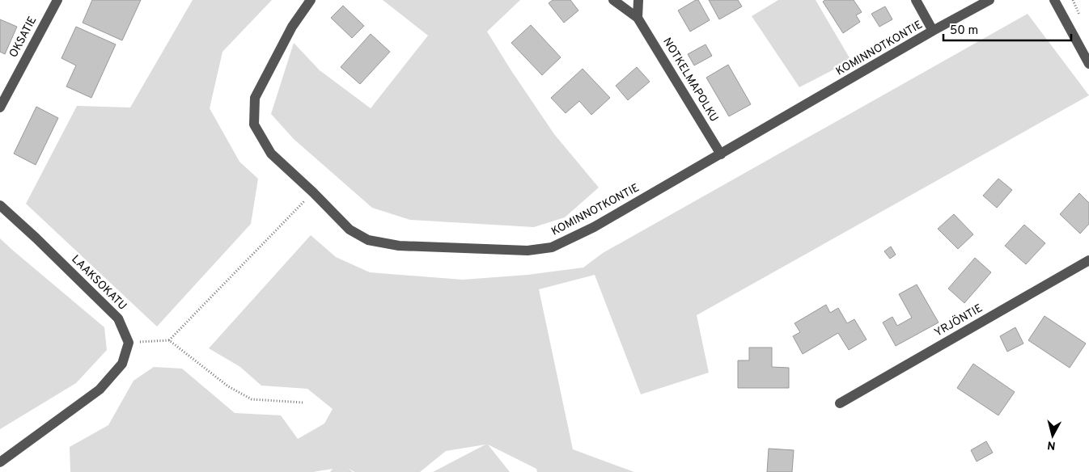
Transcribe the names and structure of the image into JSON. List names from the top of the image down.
{
  "streets": {
    "street": [
      "OKSATIE",
      "KOMINNOTKONTIE",
      "NOTKELMAPOLKU",
      "LAAKSOKATU",
      "YRJÖNTIE"
    ]
  },
  "crossings": [
    ["KOMINNOTKONTIE", "NOTKELMAPOLKU"]
  ],
  "scale_bar": "50 m",
  "north": "bottom"
}
